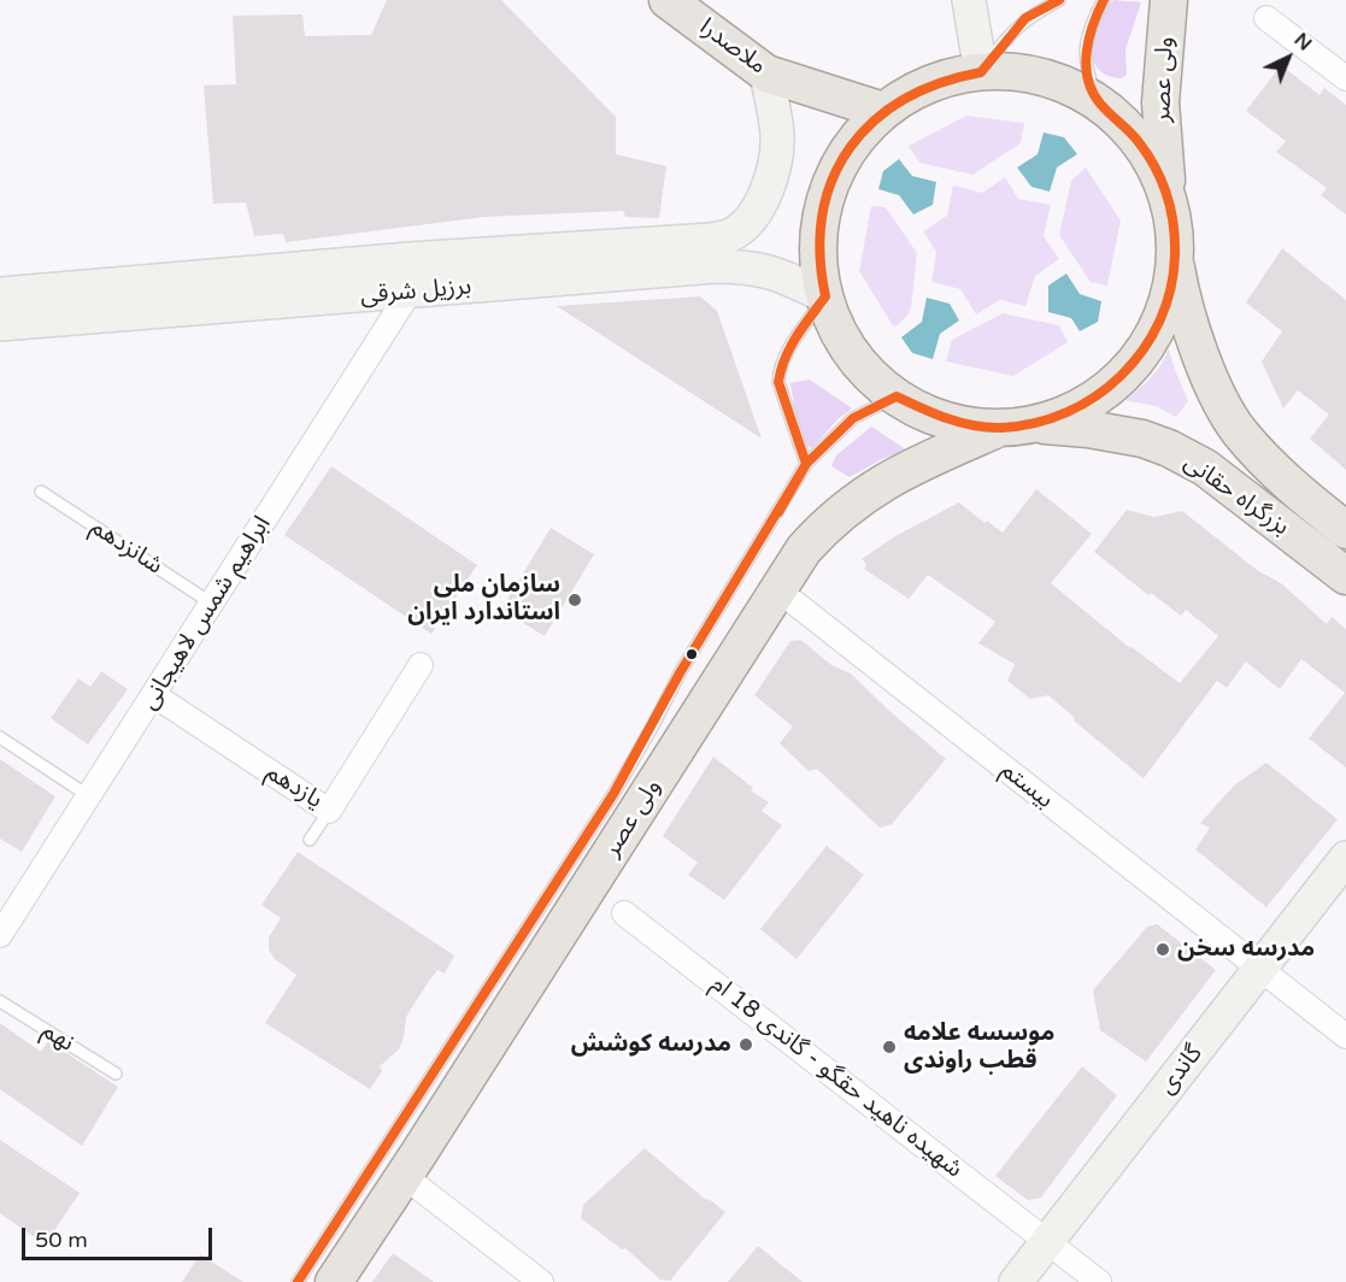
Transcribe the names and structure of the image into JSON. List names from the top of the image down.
{
  "streets": {
    "main road": [
      "ملاصدرا",
      "ولی عصر",
      "برزیل شرقی",
      "بزرگراه حقانی",
      "گاندی"
    ],
    "street": [
      "ابراهیم شمس لاهیجانی",
      "بیستم",
      "یازدهم",
      "شهیده ناهید حقگو - گاندی 18 ام"
    ],
    "lane": ["شانزدهم", "نهم"]
  },
  "crossings": [
    ["ملاصدرا", "برزیل شرقی"],
    ["ملاصدرا", "بزرگراه حقانی"],
    ["ولی عصر", "بزرگراه حقانی"],
    ["برزیل شرقی", "بزرگراه حقانی"],
    ["برزیل شرقی", "ابراهیم شمس لاهیجانی"],
    ["شانزدهم", "ابراهیم شمس لاهیجانی"],
    ["ابراهیم شمس لاهیجانی", "یازدهم"],
    ["بیستم", "گاندی"],
    ["گاندی", "شهیده ناهید حقگو - گاندی 18 ام"]
  ],
  "places": [
    "سازمان ملی استاندارد ایران",
    "مدرسه سخن",
    "مدرسه کوشش",
    "موسسه علامه قطب راوندی"
  ],
  "scale_bar": "50 m",
  "north": "top right"
}
